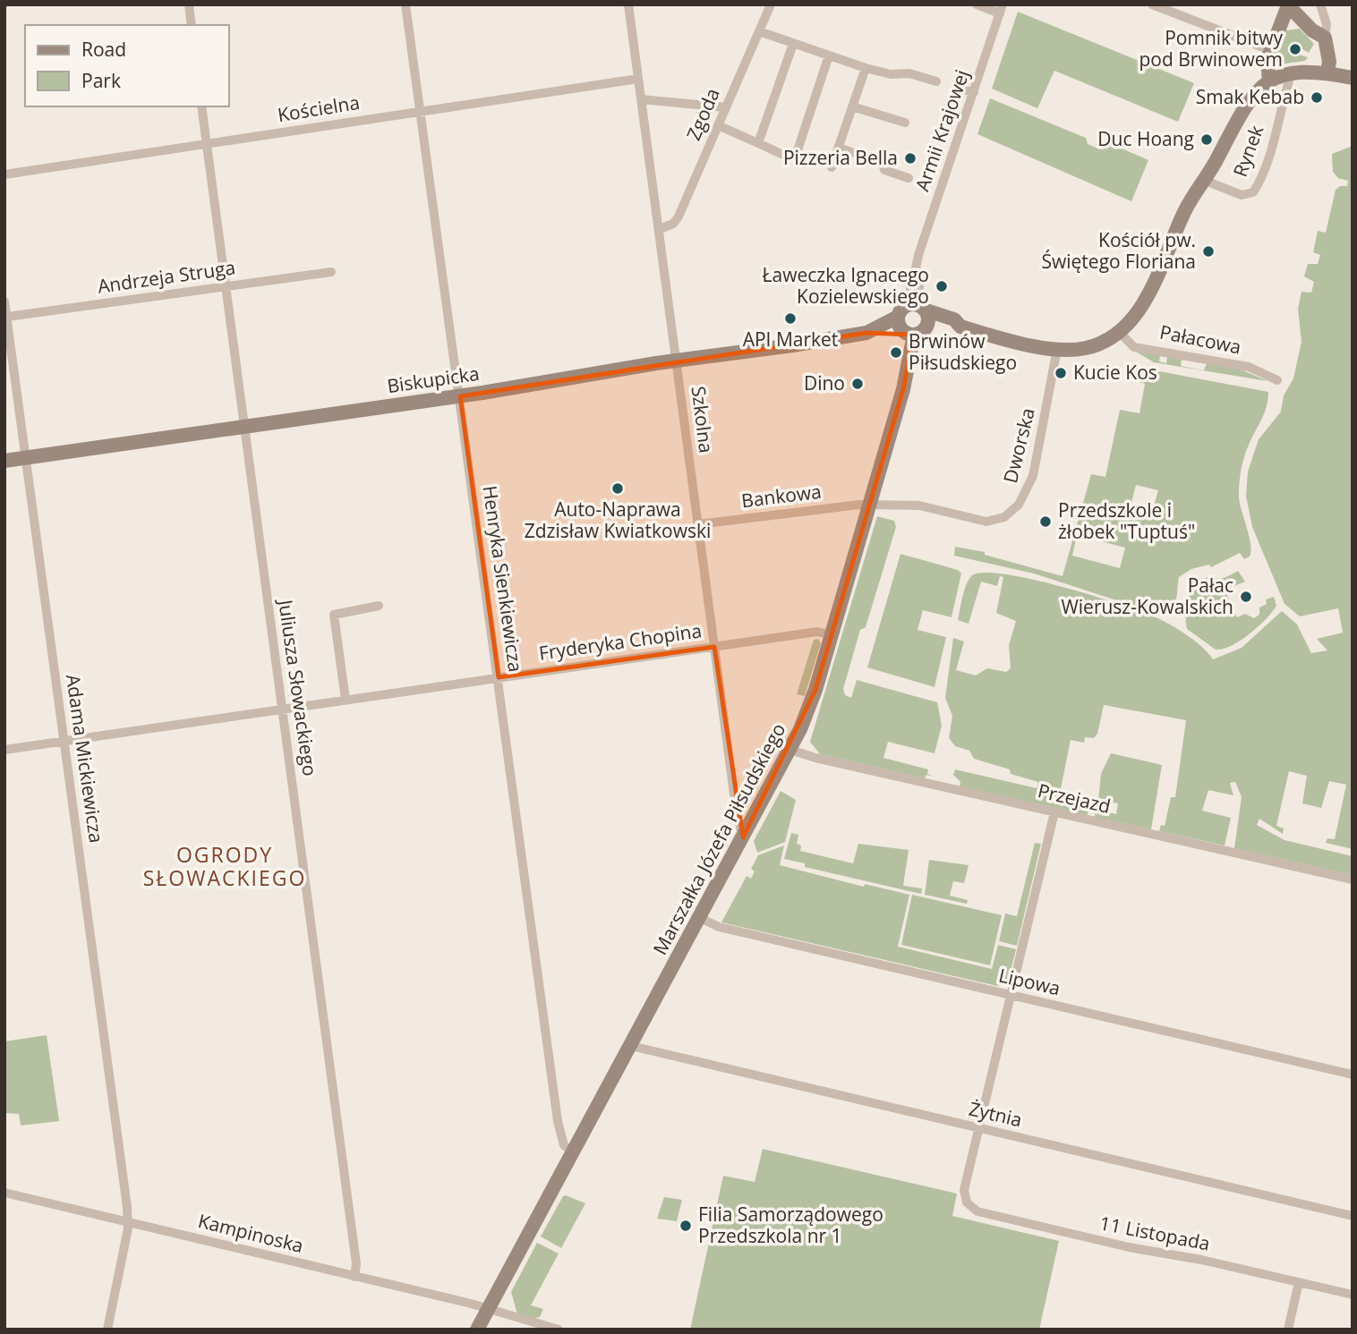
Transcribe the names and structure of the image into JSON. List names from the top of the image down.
{
  "streets": {
    "main road": ["Rynek", "Biskupicka", "Marszałka Józefa Piłsudskiego"],
    "street": [
      "Kościelna",
      "Zgoda",
      "Armii Krajowej",
      "Andrzeja Struga",
      "Pałacowa",
      "Szkolna",
      "Dworska",
      "Bankowa",
      "Henryka Sienkiewicza",
      "Fryderyka Chopina",
      "Juliusza Słowackiego",
      "Adama Mickiewicza",
      "Przejazd",
      "Lipowa",
      "Żytnia",
      "Kampinoska",
      "11 Listopada"
    ]
  },
  "crossings": [
    ["Kościelna", "Szkolna"],
    ["Kościelna", "Henryka Sienkiewicza"],
    ["Kościelna", "Juliusza Słowackiego"],
    ["Zgoda", "Szkolna"],
    ["Armii Krajowej", "Biskupicka"],
    ["Armii Krajowej", "Marszałka Józefa Piłsudskiego"],
    ["Rynek", "Pałacowa"],
    ["Rynek", "Biskupicka"],
    ["Andrzeja Struga", "Juliusza Słowackiego"],
    ["Andrzeja Struga", "Adama Mickiewicza"],
    ["Biskupicka", "Szkolna"],
    ["Biskupicka", "Dworska"],
    ["Biskupicka", "Henryka Sienkiewicza"],
    ["Biskupicka", "Juliusza Słowackiego"],
    ["Biskupicka", "Adama Mickiewicza"],
    ["Biskupicka", "Marszałka Józefa Piłsudskiego"],
    ["Szkolna", "Bankowa"],
    ["Szkolna", "Fryderyka Chopina"],
    ["Szkolna", "Marszałka Józefa Piłsudskiego"],
    ["Dworska", "Bankowa"],
    ["Dworska", "Marszałka Józefa Piłsudskiego"],
    ["Bankowa", "Marszałka Józefa Piłsudskiego"],
    ["Henryka Sienkiewicza", "Fryderyka Chopina"],
    ["Henryka Sienkiewicza", "Marszałka Józefa Piłsudskiego"],
    ["Fryderyka Chopina", "Juliusza Słowackiego"],
    ["Fryderyka Chopina", "Adama Mickiewicza"],
    ["Fryderyka Chopina", "Marszałka Józefa Piłsudskiego"],
    ["Juliusza Słowackiego", "Kampinoska"],
    ["Adama Mickiewicza", "Kampinoska"],
    ["Przejazd", "Marszałka Józefa Piłsudskiego"],
    ["Marszałka Józefa Piłsudskiego", "Lipowa"],
    ["Marszałka Józefa Piłsudskiego", "Żytnia"],
    ["Marszałka Józefa Piłsudskiego", "Kampinoska"],
    ["Żytnia", "11 Listopada"]
  ],
  "districts": ["OGRODY SŁOWACKIEGO"],
  "places": [
    "Pomnik bitwy pod Brwinowem",
    "Smak Kebab",
    "Duc Hoang",
    "Pizzeria Bella",
    "Kościół pw. Świętego Floriana",
    "Ławeczka Ignacego Kozielewskiego",
    "API Market",
    "Brwinów Piłsudskiego",
    "Kucie Kos",
    "Dino",
    "Auto-Naprawa Zdzisław Kwiatkowski",
    "Przedszkole i żłobek \"Tuptuś\"",
    "Pałac Wierusz-Kowalskich",
    "Filia Samorządowego Przedszkola nr 1"
  ],
  "legend": ["Road", "Park"]
}
